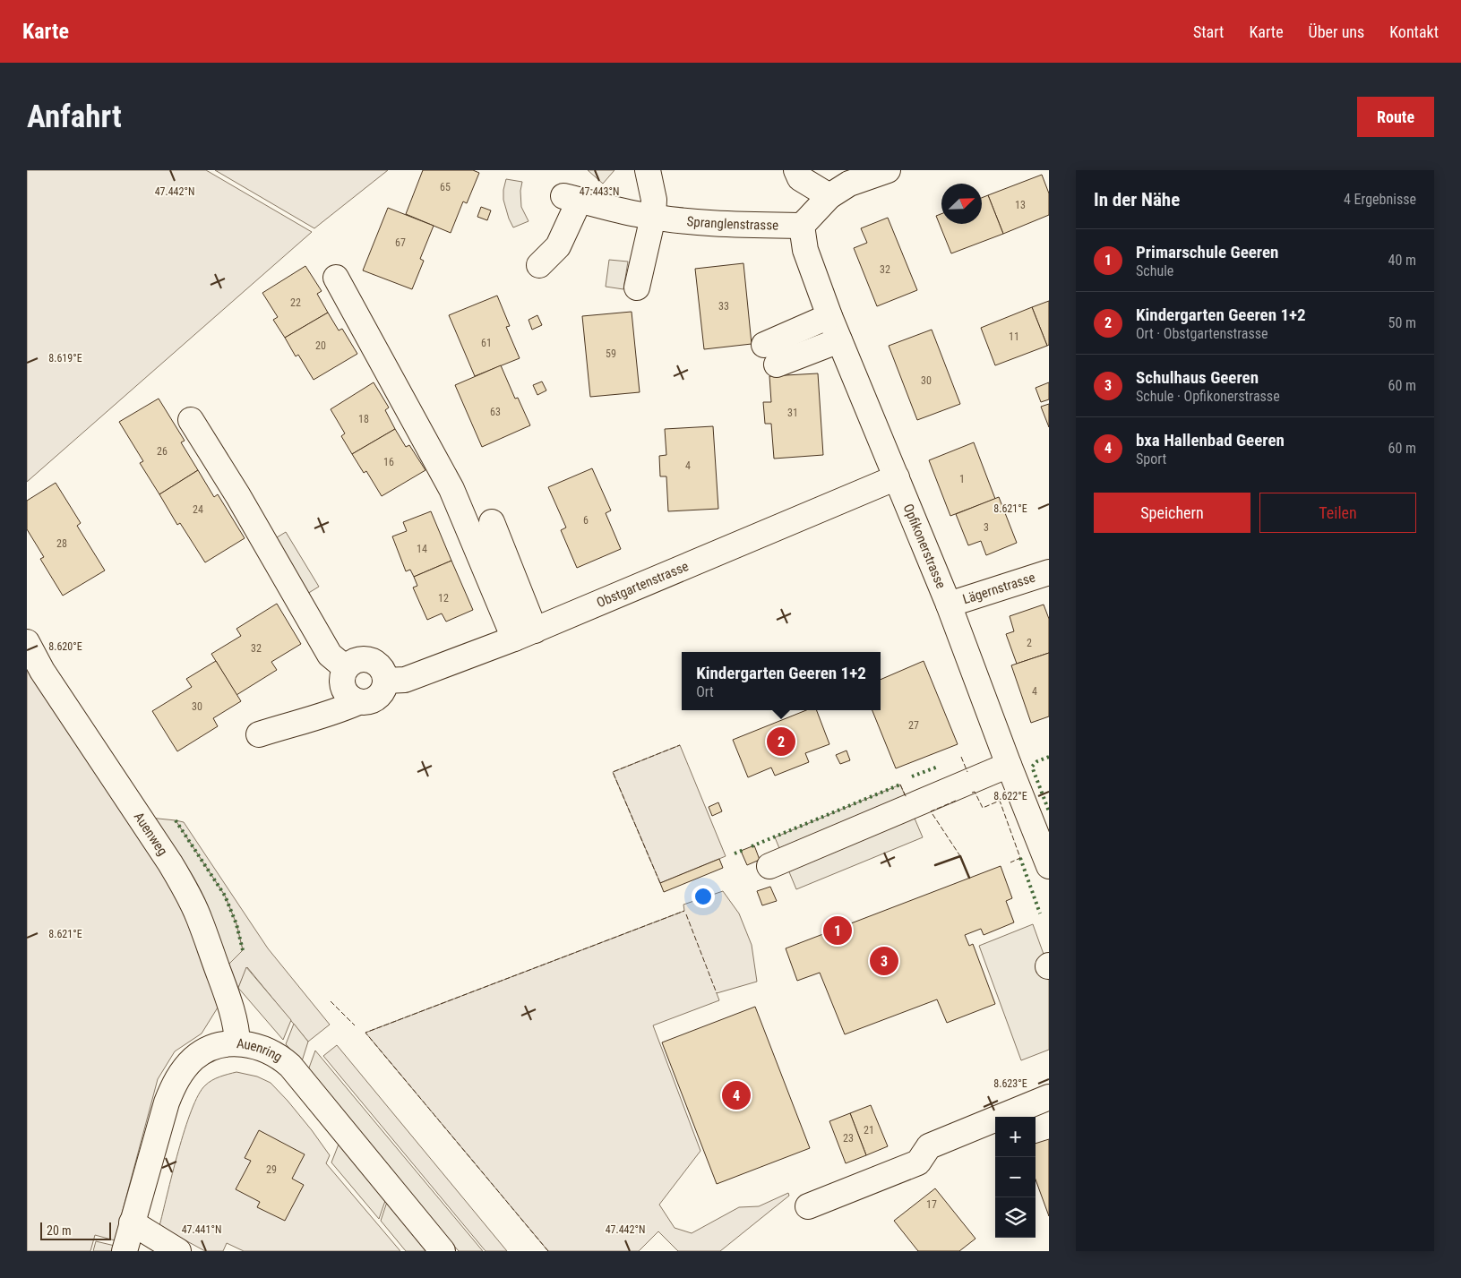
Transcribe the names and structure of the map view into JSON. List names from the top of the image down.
{
  "streets": {
    "street": [
      "Spranglenstrasse",
      "Opfikonerstrasse",
      "Obstgartenstrasse",
      "Lägernstrasse",
      "Auenweg",
      "Auenring"
    ]
  },
  "crossings": [
    ["Spranglenstrasse", "Opfikonerstrasse"],
    ["Opfikonerstrasse", "Obstgartenstrasse"],
    ["Opfikonerstrasse", "Lägernstrasse"],
    ["Auenweg", "Auenring"]
  ],
  "house_numbers": [
    "65",
    "13",
    "67",
    "32",
    "22",
    "33",
    "11",
    "61",
    "20",
    "59",
    "30",
    "63",
    "31",
    "18",
    "26",
    "16",
    "4",
    "1",
    "24",
    "6",
    "3",
    "28",
    "14",
    "12",
    "2",
    "32",
    "4",
    "30",
    "27",
    "21",
    "23",
    "29",
    "17"
  ],
  "scale_bar": "20 m",
  "north": "top right",
  "page": {
    "header": "Karte",
    "nav": [
      "Start",
      "Karte",
      "Über uns",
      "Kontakt"
    ],
    "buttons": [
      "Route",
      ["Speichern", "Teilen"]
    ],
    "title": "Anfahrt",
    "heading": ["In der Nähe", "4 Ergebnisse"],
    "list": [
      {
        "mark": "1",
        "name": "Primarschule Geeren",
        "note": "Schule",
        "value": "40 m"
      },
      {
        "mark": "2",
        "name": "Kindergarten Geeren 1+2",
        "note": "Ort · Obstgartenstrasse",
        "value": "50 m"
      },
      {
        "mark": "3",
        "name": "Schulhaus Geeren",
        "note": "Schule · Opfikonerstrasse",
        "value": "60 m"
      },
      {
        "mark": "4",
        "name": "bxa Hallenbad Geeren",
        "note": "Sport",
        "value": "60 m"
      }
    ],
    "popup": ["Kindergarten Geeren 1+2", "Ort"],
    "pins": [
      "2",
      "1",
      "3",
      "4"
    ],
    "map_buttons": ["+", "−"],
    "scale": "20 m"
  },
  "coordinates": [
    "47.442°N",
    "47.443°N",
    "8.619°E",
    "8.621°E",
    "8.620°E",
    "8.622°E",
    "8.623°E",
    "47.441°N"
  ]
}
